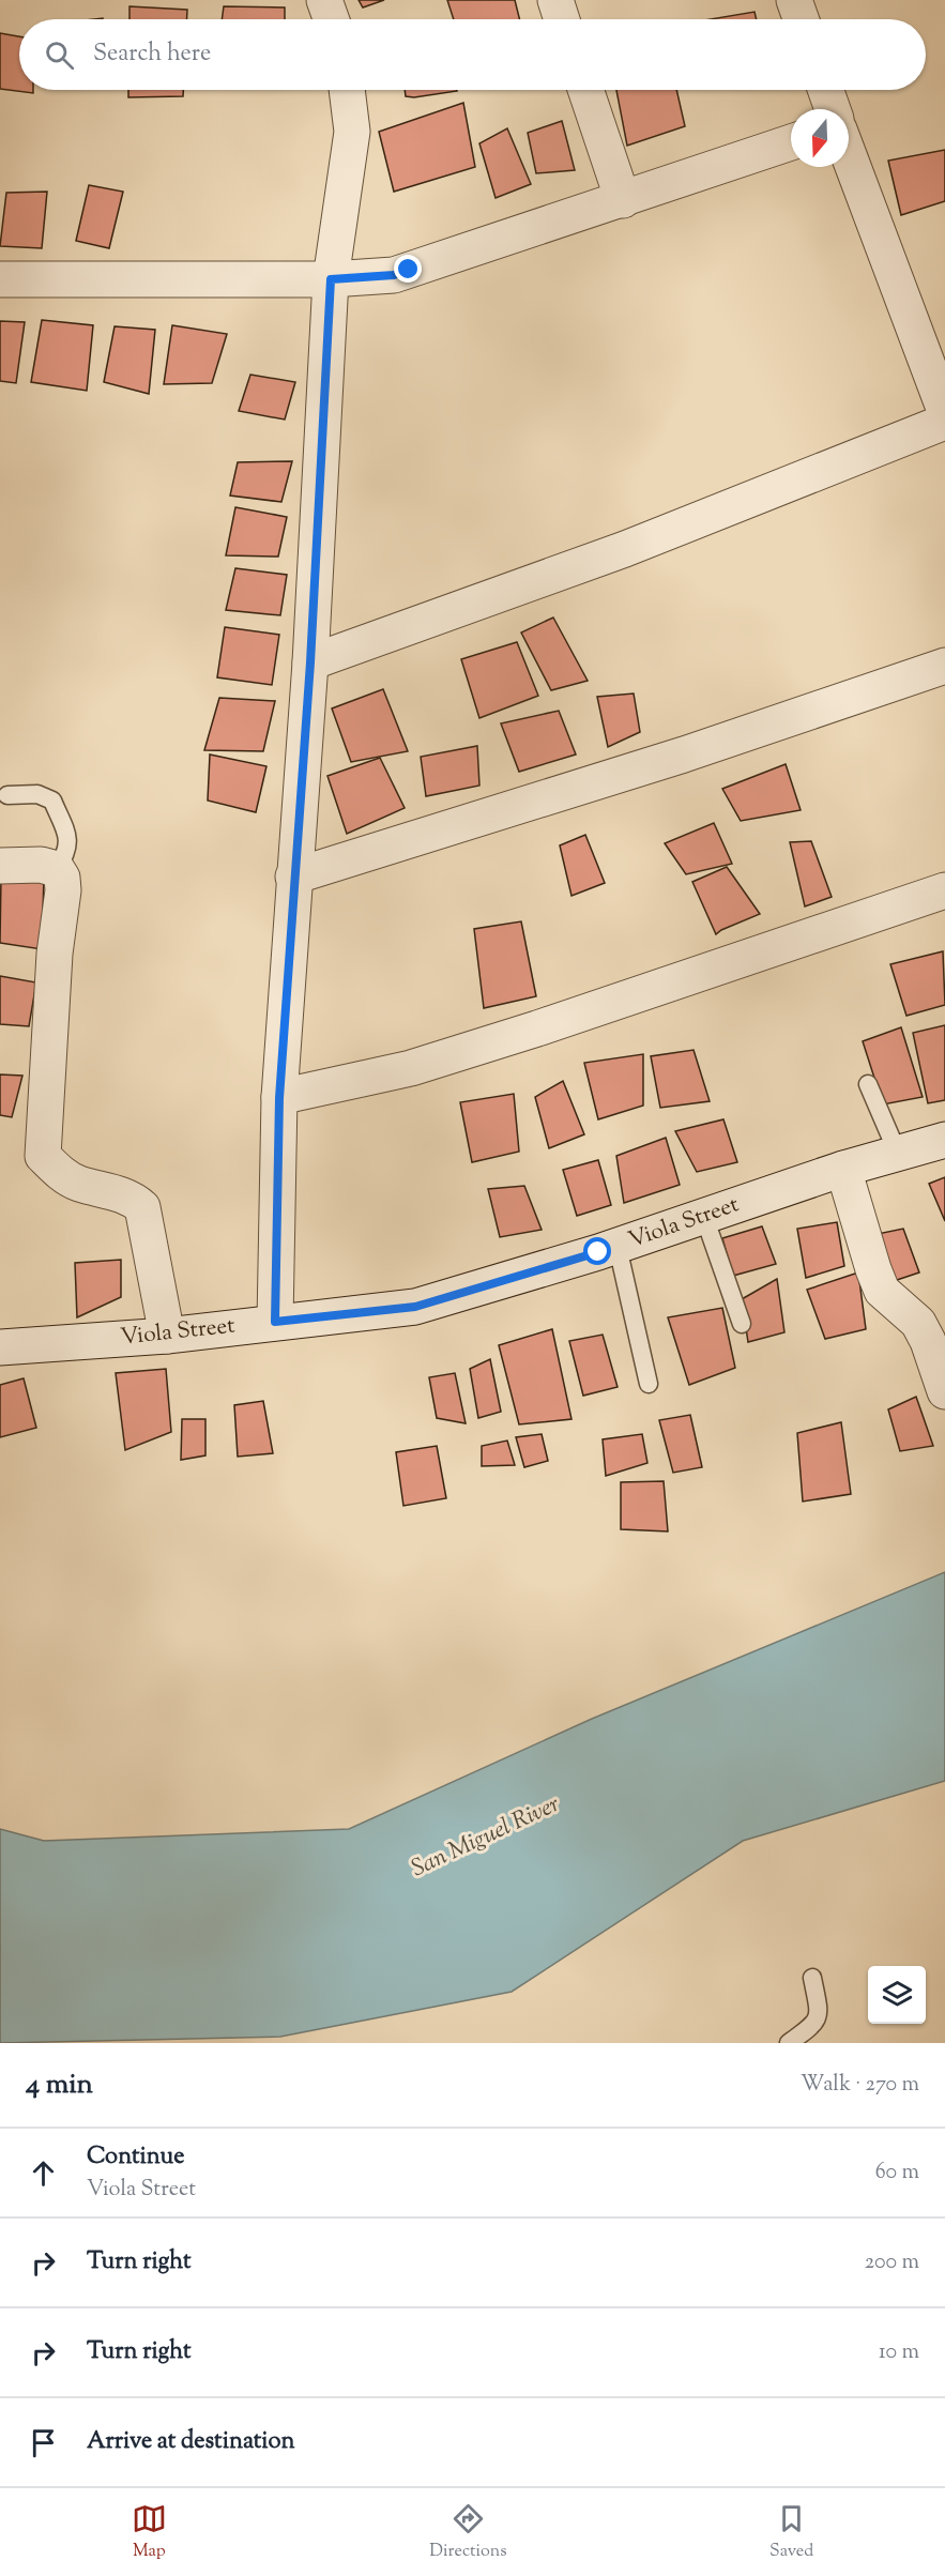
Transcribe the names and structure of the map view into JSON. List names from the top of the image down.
{
  "streets": {
    "street": ["Viola Street"]
  },
  "water": ["San Miguel River"],
  "north": "bottom",
  "page": {
    "search": "Search here",
    "heading": ["4 min", "Walk · 270 m"],
    "list": [
      ["Continue", "Viola Street", "60 m"],
      ["Turn right", "200 m"],
      ["Turn right", "10 m"],
      "Arrive at destination"
    ],
    "nav": ["Map", "Directions", "Saved"]
  }
}
